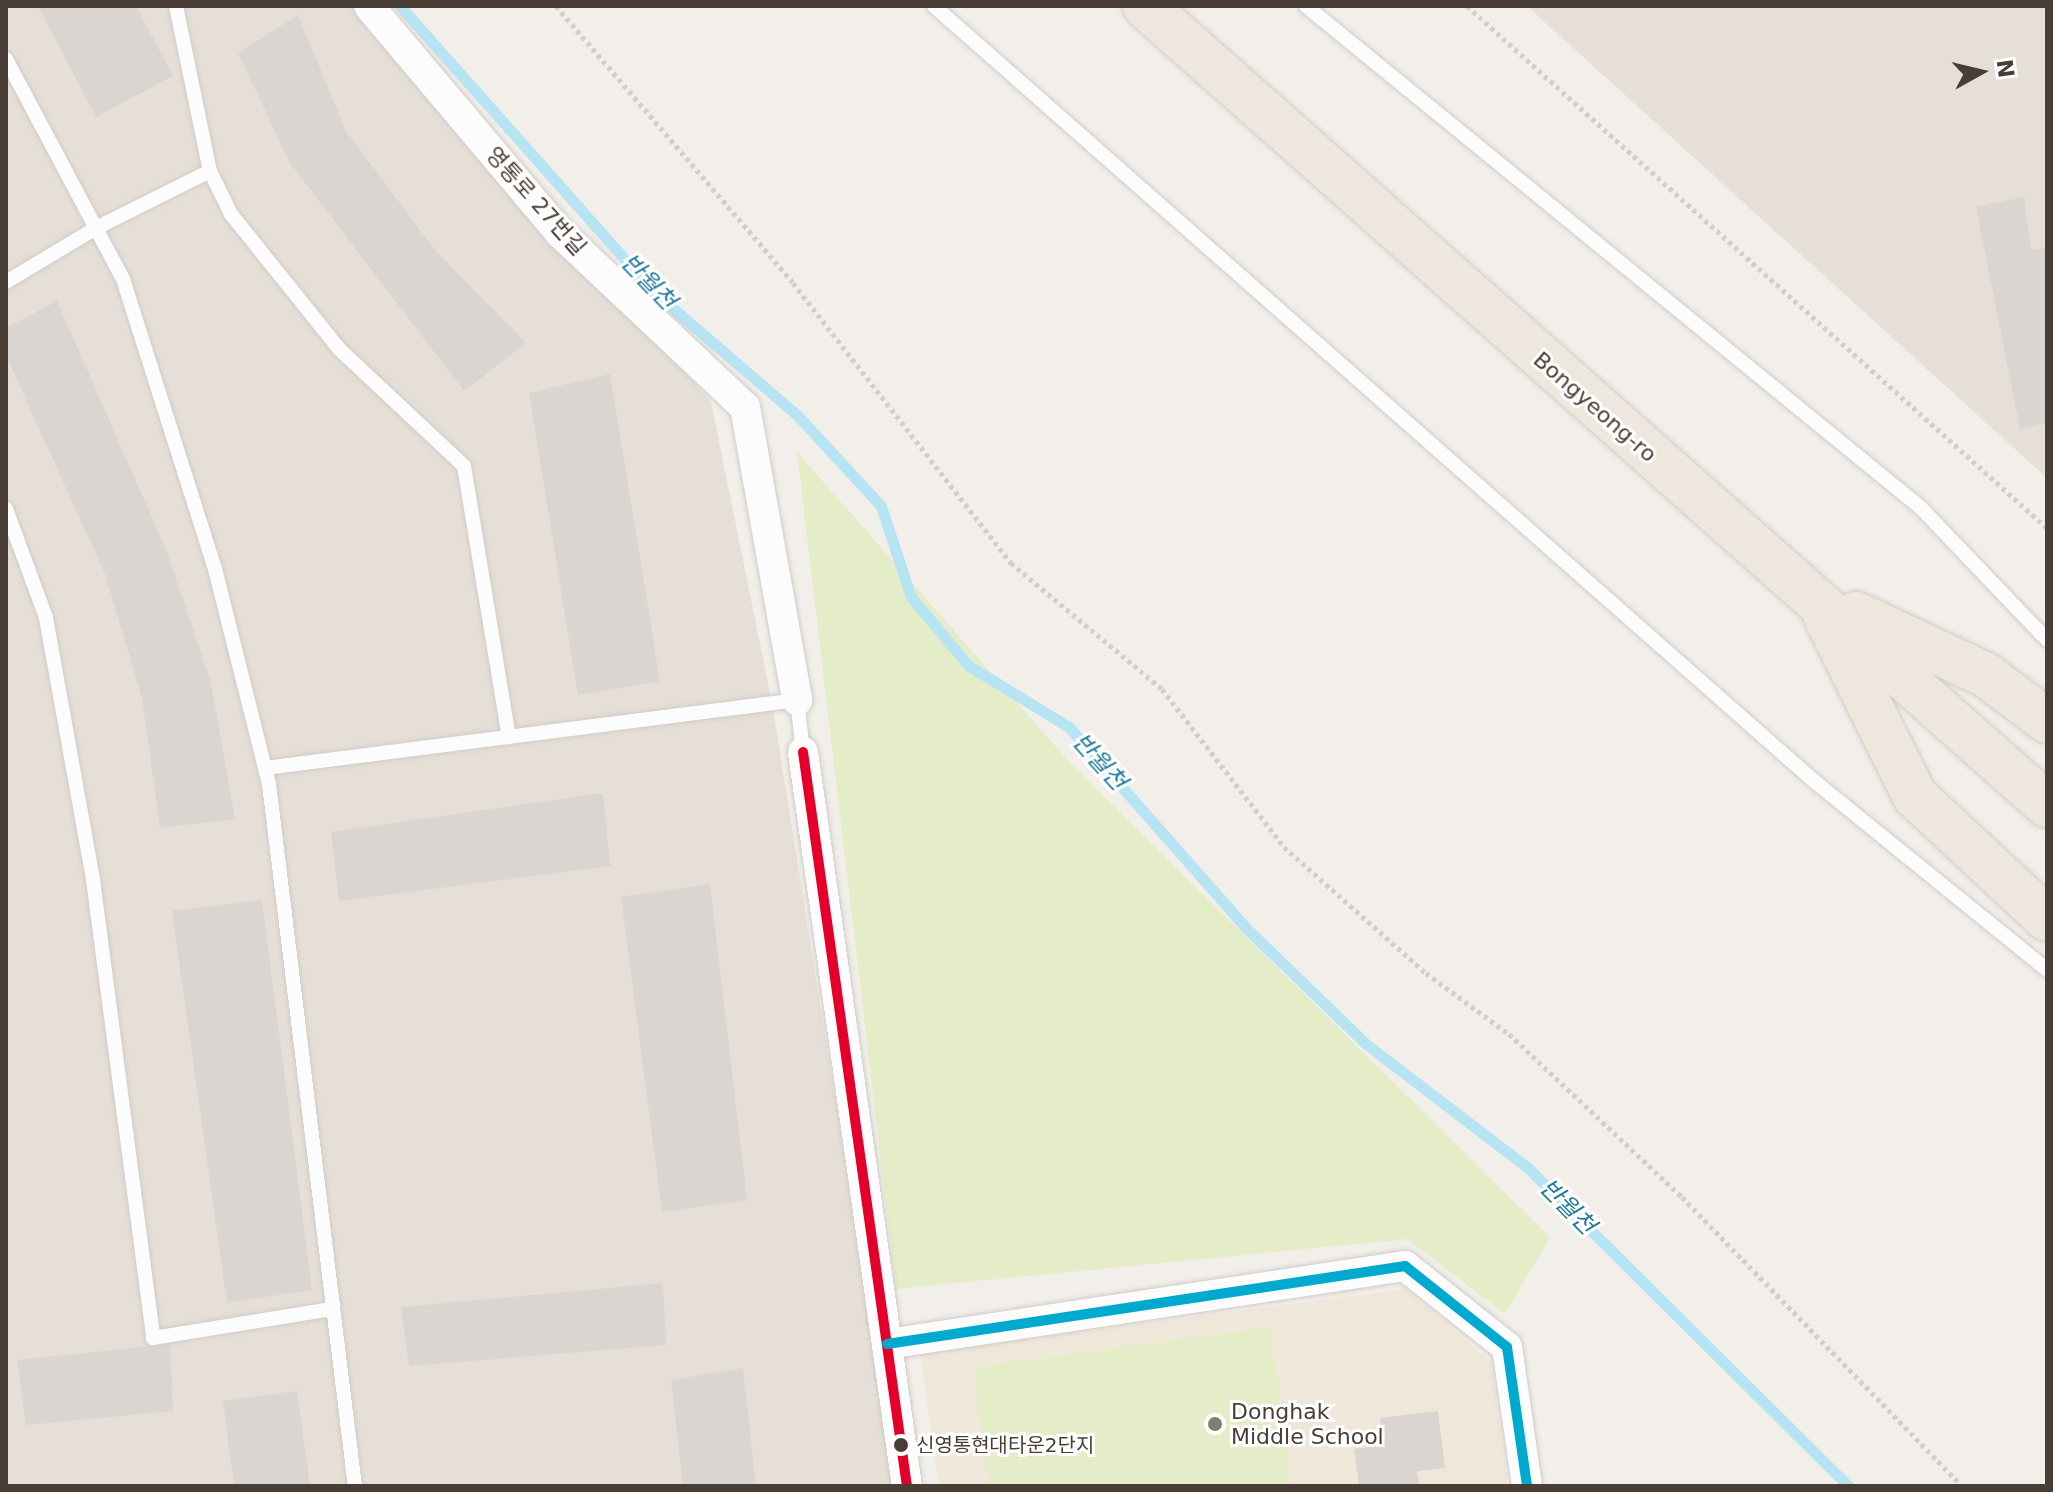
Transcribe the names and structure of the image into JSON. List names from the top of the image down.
{
  "streets": {
    "highway": ["Bongyeong-ro"],
    "street": ["영통로 27번길"]
  },
  "water": ["반월천"],
  "places": ["Donghak Middle School", "신영통현대타운2단지"],
  "north": "right"
}
